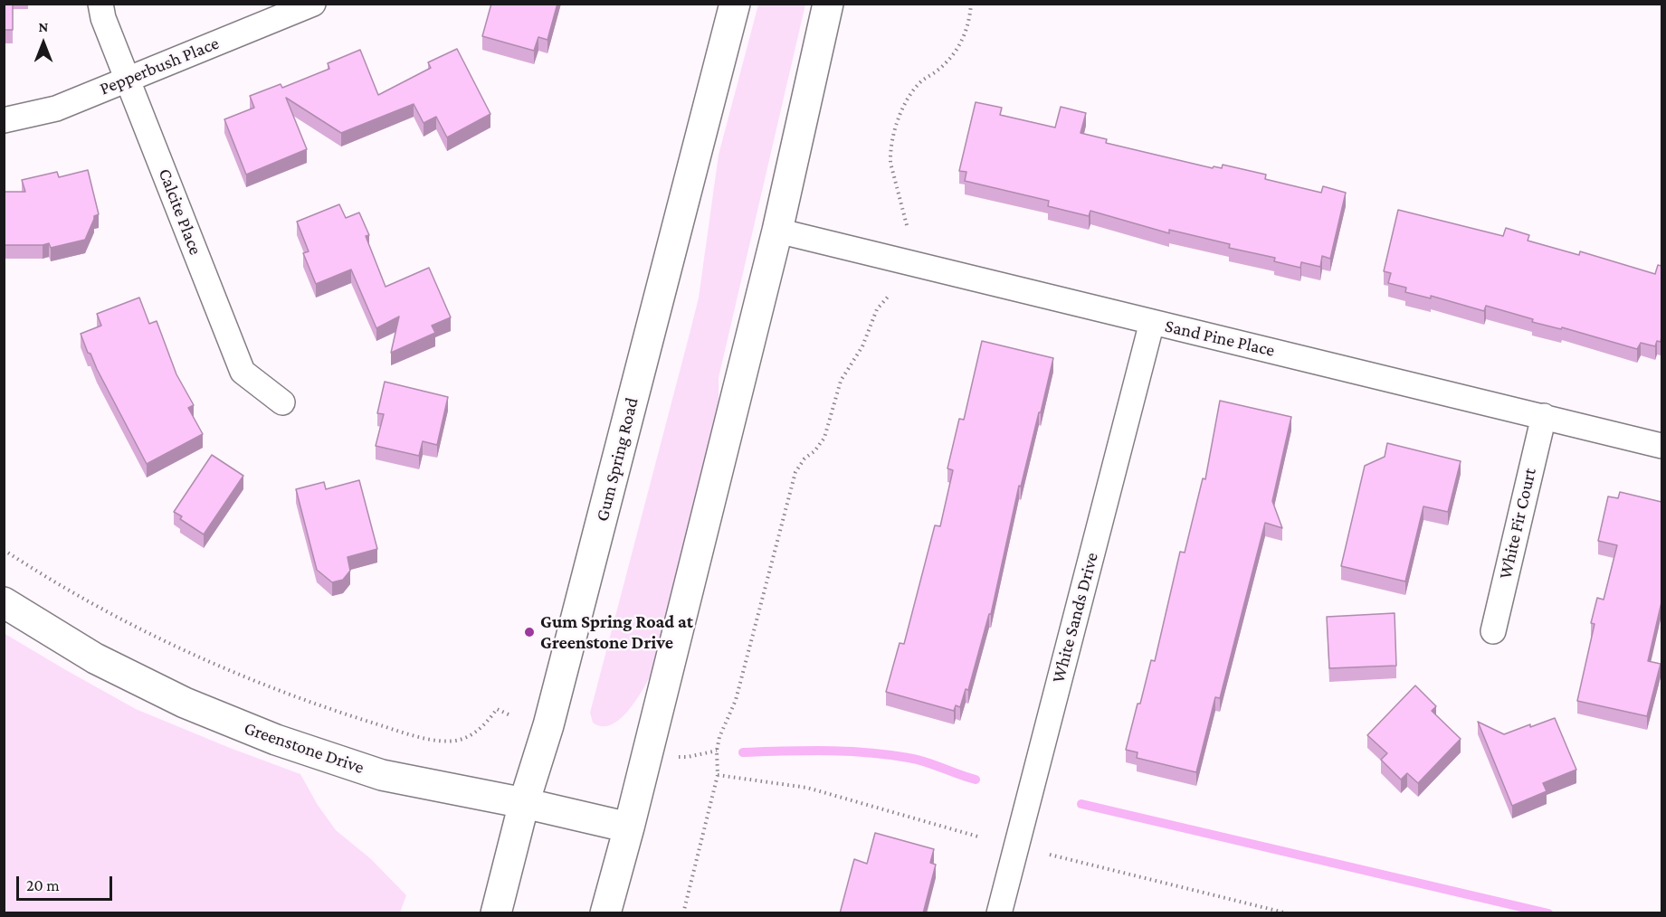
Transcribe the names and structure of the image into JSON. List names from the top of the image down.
{
  "streets": {
    "main road": ["Gum Spring Road", "Greenstone Drive"],
    "street": [
      "Pepperbush Place",
      "Calcite Place",
      "Sand Pine Place",
      "White Fir Court",
      "White Sands Drive"
    ]
  },
  "crossings": [
    ["Pepperbush Place", "Calcite Place"],
    ["Sand Pine Place", "White Fir Court"],
    ["Sand Pine Place", "White Sands Drive"],
    ["Gum Spring Road", "Greenstone Drive"]
  ],
  "places": ["Gum Spring Road at Greenstone Drive"],
  "scale_bar": "20 m",
  "north": "top"
}
